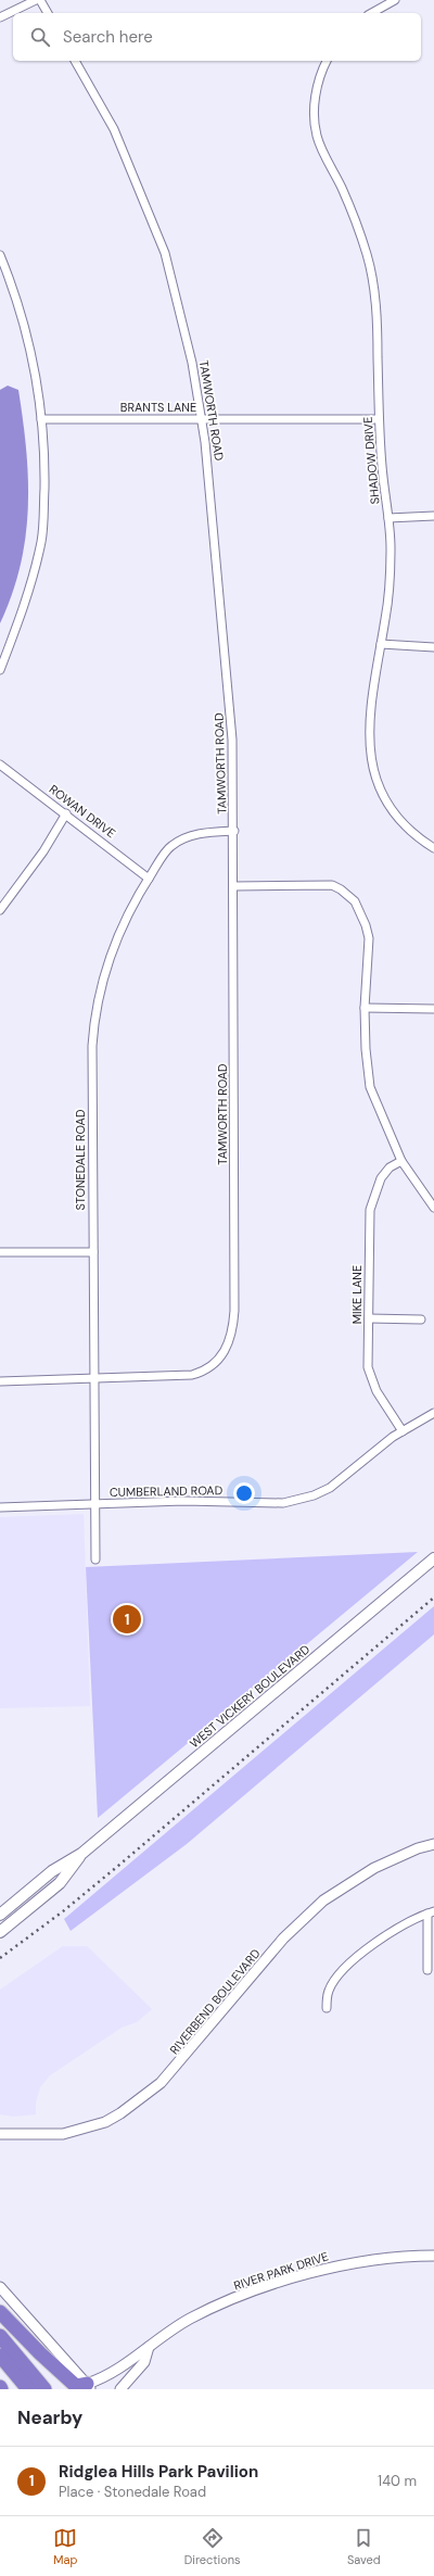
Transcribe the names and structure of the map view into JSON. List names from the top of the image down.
{
  "streets": {
    "main road": ["WEST VICKERY BOULEVARD"],
    "street": [
      "BRANTS LANE",
      "TAMWORTH ROAD",
      "SHADOW DRIVE",
      "ROWAN DRIVE",
      "STONEDALE ROAD",
      "MIKE LANE",
      "CUMBERLAND ROAD",
      "RIVERBEND BOULEVARD",
      "RIVER PARK DRIVE"
    ]
  },
  "crossings": [
    ["BRANTS LANE", "TAMWORTH ROAD"],
    ["BRANTS LANE", "SHADOW DRIVE"],
    ["TAMWORTH ROAD", "STONEDALE ROAD"],
    ["ROWAN DRIVE", "STONEDALE ROAD"],
    ["STONEDALE ROAD", "CUMBERLAND ROAD"],
    ["MIKE LANE", "CUMBERLAND ROAD"]
  ],
  "page": {
    "search": "Search here",
    "pins": "1",
    "heading": "Nearby",
    "list": [
      {
        "mark": "1",
        "name": "Ridglea Hills Park Pavilion",
        "note": "Place · Stonedale Road",
        "value": "140 m"
      }
    ],
    "nav": ["Map", "Directions", "Saved"]
  }
}
